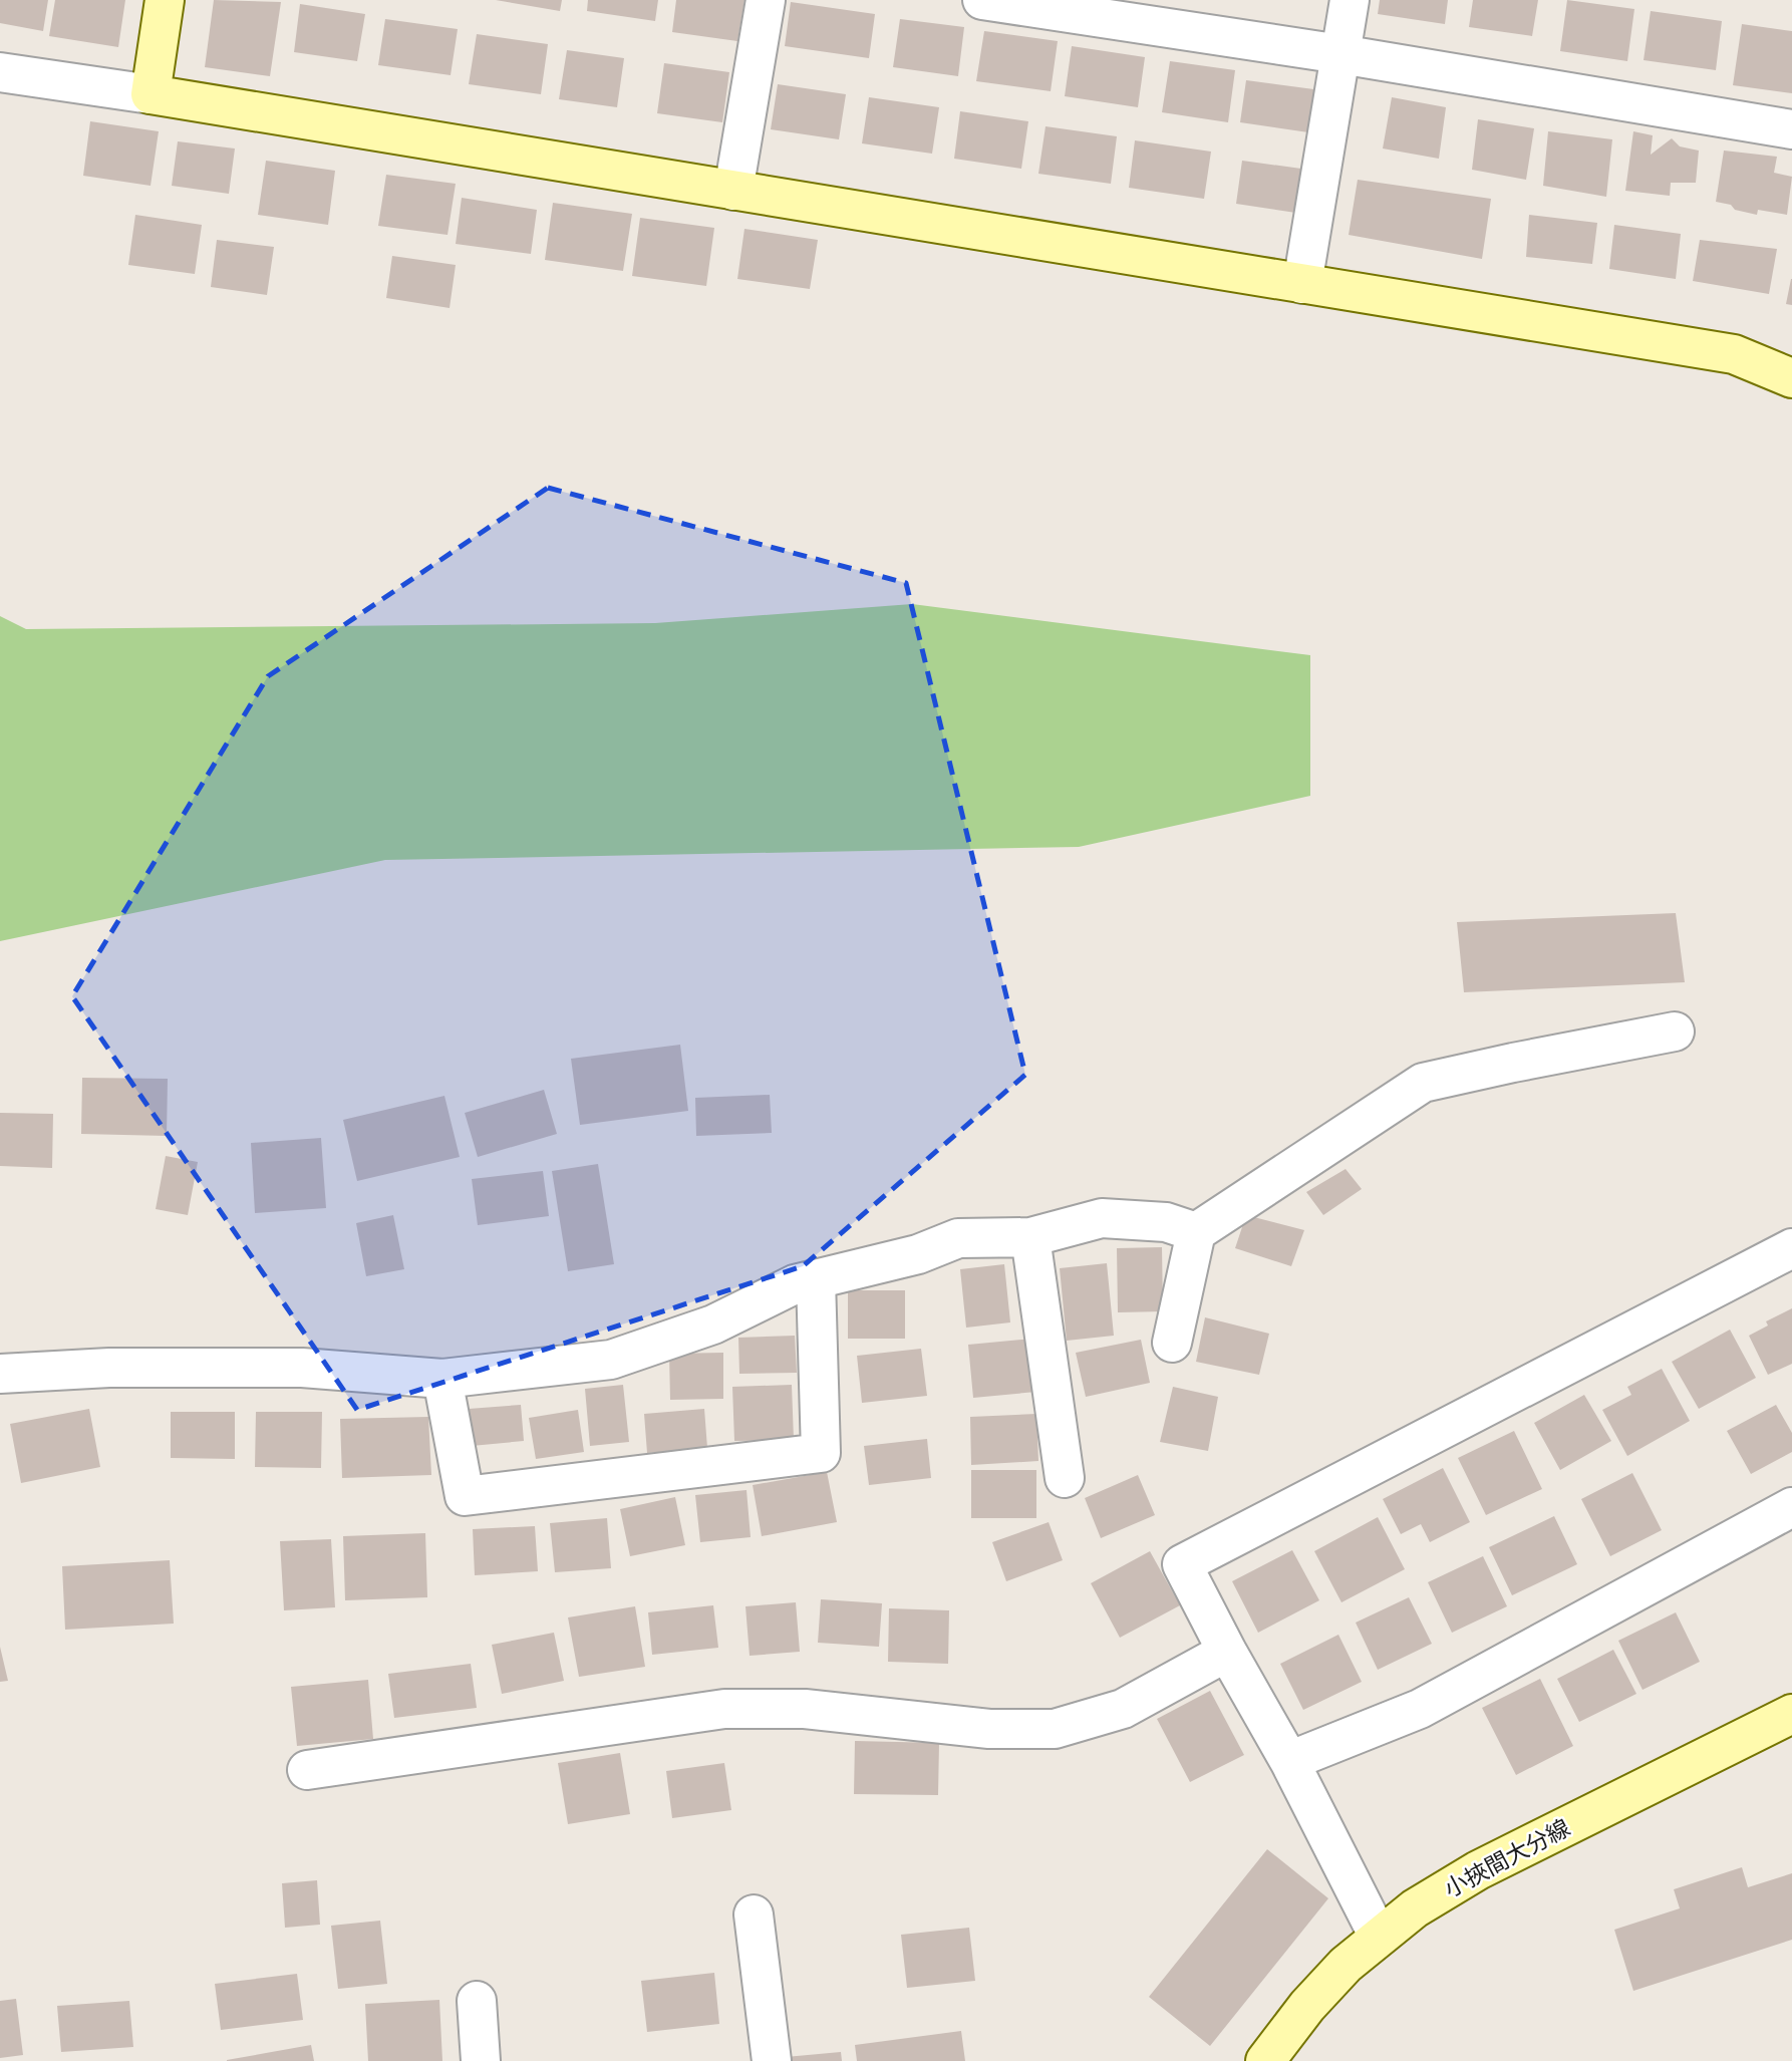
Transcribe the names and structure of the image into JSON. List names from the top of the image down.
{
  "streets": {
    "street": ["小挾間大分線"]
  }
}
